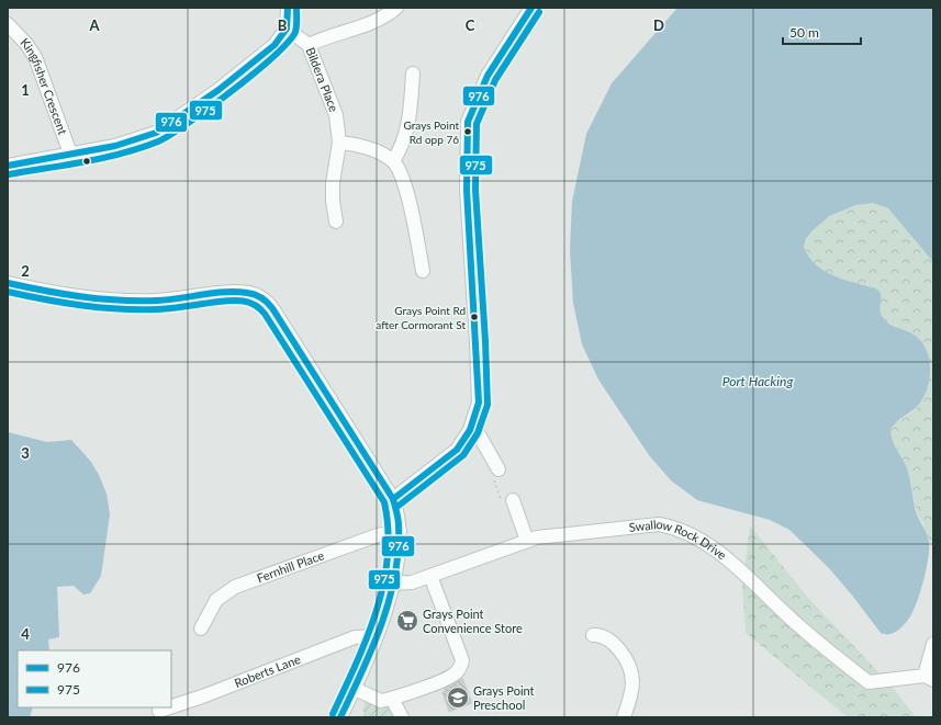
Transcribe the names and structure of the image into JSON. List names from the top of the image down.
{
  "streets": {
    "street": [
      "Bildera Place",
      "Kingfisher Crescent",
      "Swallow Rock Drive",
      "Fernhill Place",
      "Roberts Lane"
    ]
  },
  "water": ["Port Hacking"],
  "places": {
    "other": ["Grays Point Rd opp 76", "Grays Point Rd after Cormorant St"],
    "supermarket": ["Grays Point Convenience Store"],
    "school or university": ["Grays Point Preschool"]
  },
  "lines": ["transit line 976", "transit line 975"],
  "legend": ["976", "975"],
  "scale_bar": "50 m",
  "grid": {
    "columns": [
      "A",
      "B",
      "C",
      "D"
    ],
    "rows": [
      "1",
      "2",
      "3",
      "4"
    ]
  }
}
